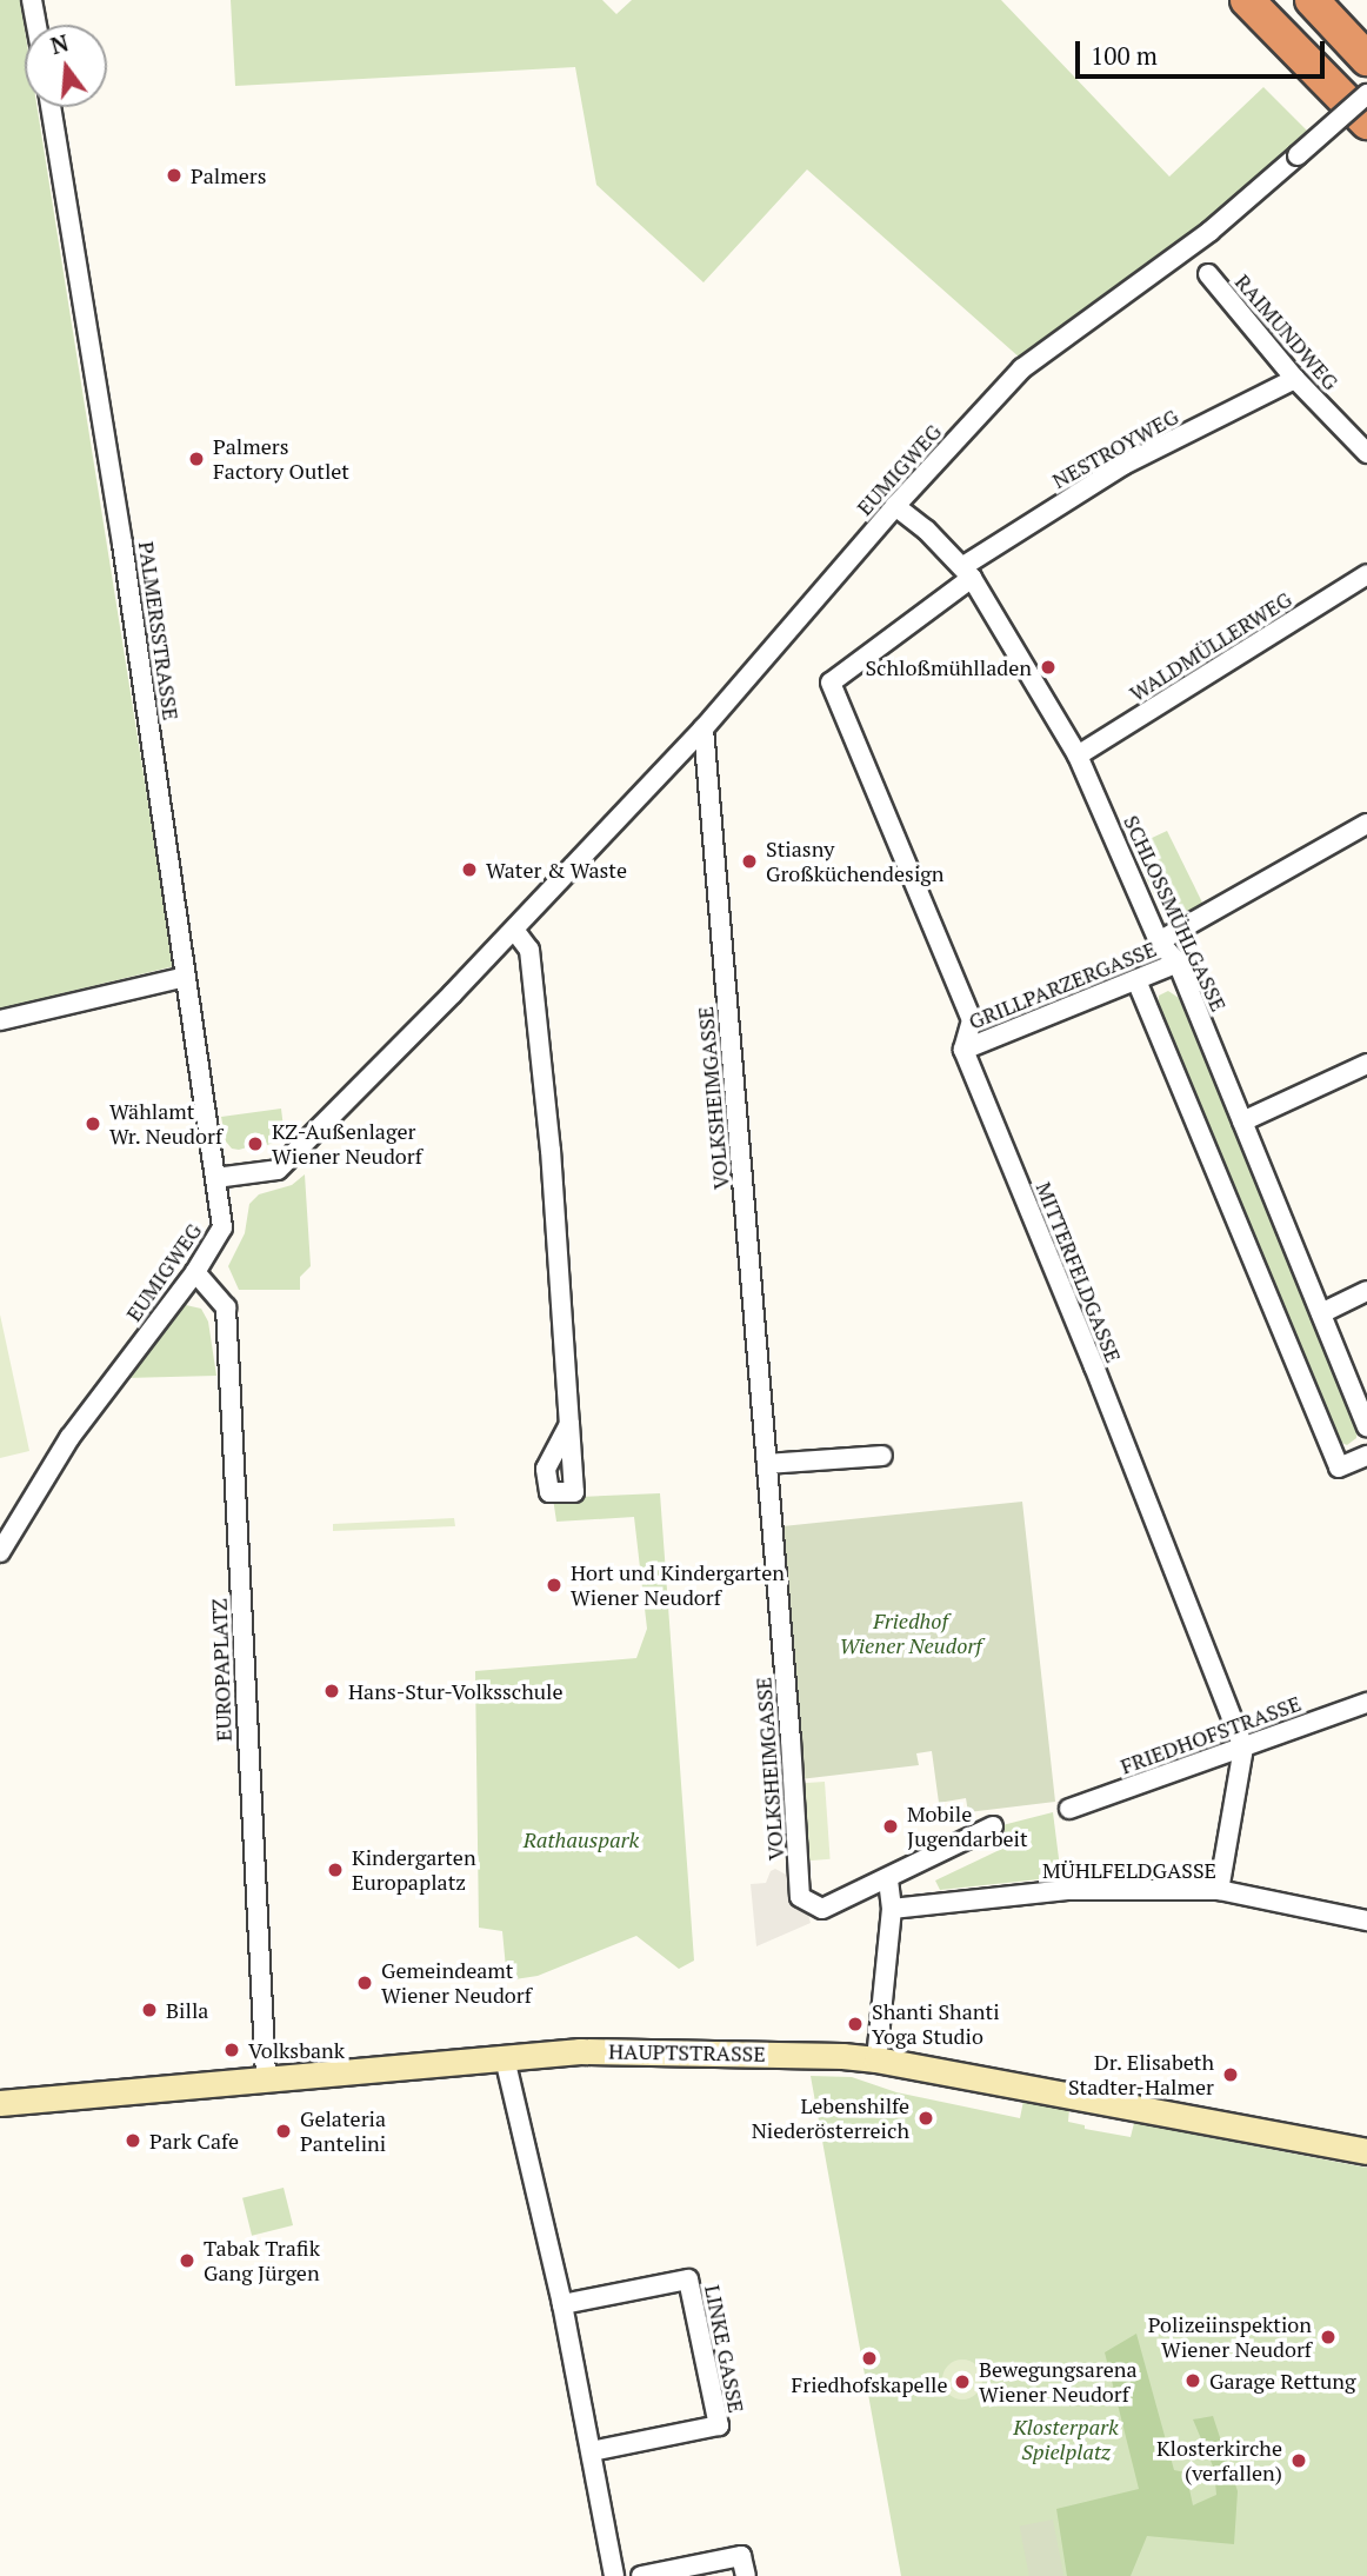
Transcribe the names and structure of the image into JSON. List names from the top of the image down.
{
  "streets": {
    "street": [
      "RAIMUNDWEG",
      "NESTROYWEG",
      "EUMIGWEG",
      "PALMERSSTRASSE",
      "WALDMÜLLERWEG",
      "SCHLOSSMÜHLGASSE",
      "GRILLPARZERGASSE",
      "VOLKSHEIMGASSE",
      "MITTERFELDGASSE",
      "EUROPAPLATZ",
      "FRIEDHOFSTRASSE",
      "MÜHLFELDGASSE",
      "HAUPTSTRASSE",
      "LINKE GASSE"
    ]
  },
  "crossings": [
    ["RAIMUNDWEG", "NESTROYWEG"],
    ["NESTROYWEG", "SCHLOSSMÜHLGASSE"],
    ["NESTROYWEG", "MITTERFELDGASSE"],
    ["EUMIGWEG", "PALMERSSTRASSE"],
    ["EUMIGWEG", "SCHLOSSMÜHLGASSE"],
    ["EUMIGWEG", "VOLKSHEIMGASSE"],
    ["EUMIGWEG", "EUROPAPLATZ"],
    ["WALDMÜLLERWEG", "SCHLOSSMÜHLGASSE"],
    ["SCHLOSSMÜHLGASSE", "GRILLPARZERGASSE"],
    ["GRILLPARZERGASSE", "MITTERFELDGASSE"],
    ["MITTERFELDGASSE", "FRIEDHOFSTRASSE"],
    ["EUROPAPLATZ", "HAUPTSTRASSE"]
  ],
  "parks": ["Friedhof Wiener Neudorf", "Rathauspark", "Klosterpark Spielplatz"],
  "places": [
    "Palmers",
    "Palmers Factory Outlet",
    "Schloßmühlladen",
    "Stiasny Großküchendesign",
    "Water & Waste",
    "Wählamt Wr. Neudorf",
    "KZ-Außenlager Wiener Neudorf",
    "Hort und Kindergarten Wiener Neudorf",
    "Hans-Stur-Volksschule",
    "Mobile Jugendarbeit",
    "Kindergarten Europaplatz",
    "Gemeindeamt Wiener Neudorf",
    "Billa",
    "Shanti Shanti Yoga Studio",
    "Volksbank",
    "Dr. Elisabeth Stadter-Halmer",
    "Lebenshilfe Niederösterreich",
    "Gelateria Pantelini",
    "Park Cafe",
    "Tabak Trafik Gang Jürgen",
    "Polizeiinspektion Wiener Neudorf",
    "Friedhofskapelle",
    "Garage Rettung",
    "Bewegungsarena Wiener Neudorf",
    "Klosterkirche (verfallen)"
  ],
  "scale_bar": "100 m",
  "north": "top"
}
